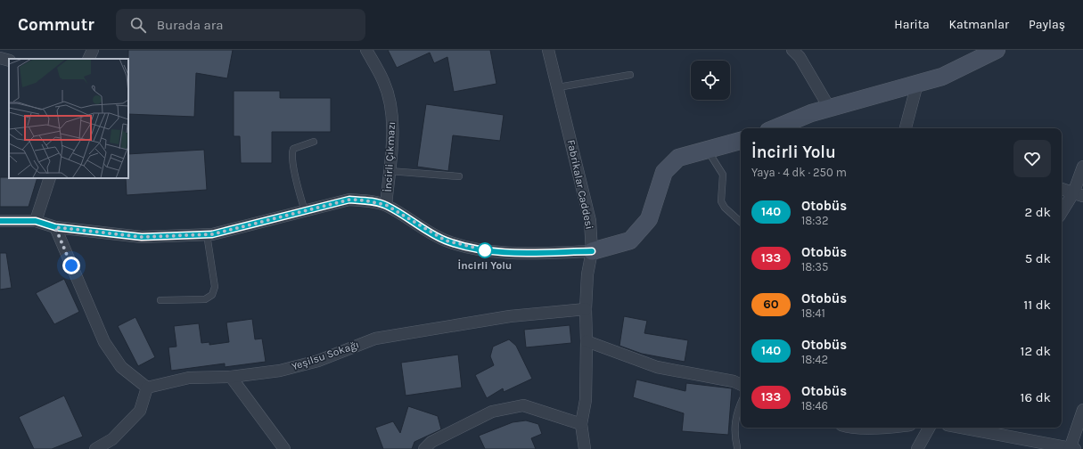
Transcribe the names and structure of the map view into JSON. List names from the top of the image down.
{
  "streets": {
    "street": ["İncirli Çıkmazı", "Fabrikalar Caddesi", "Yeşilsu Sokağı"]
  },
  "crossings": [
    ["Fabrikalar Caddesi", "Yeşilsu Sokağı"]
  ],
  "places": ["İncirli Yolu"],
  "lines": ["bus line 140"],
  "page": {
    "header": "Commutr",
    "search": "Burada ara",
    "nav": ["Harita", "Katmanlar", "Paylaş"],
    "heading": ["İncirli Yolu", "Yaya · 4 dk · 250 m"],
    "list": [
      {
        "mark": "140",
        "name": "Otobüs",
        "note": "18:32",
        "value": "2 dk"
      },
      {
        "mark": "133",
        "name": "Otobüs",
        "note": "18:35",
        "value": "5 dk"
      },
      {
        "mark": "60",
        "name": "Otobüs",
        "note": "18:41",
        "value": "11 dk"
      },
      {
        "mark": "140",
        "name": "Otobüs",
        "note": "18:42",
        "value": "12 dk"
      },
      {
        "mark": "133",
        "name": "Otobüs",
        "note": "18:46",
        "value": "16 dk"
      }
    ]
  }
}
